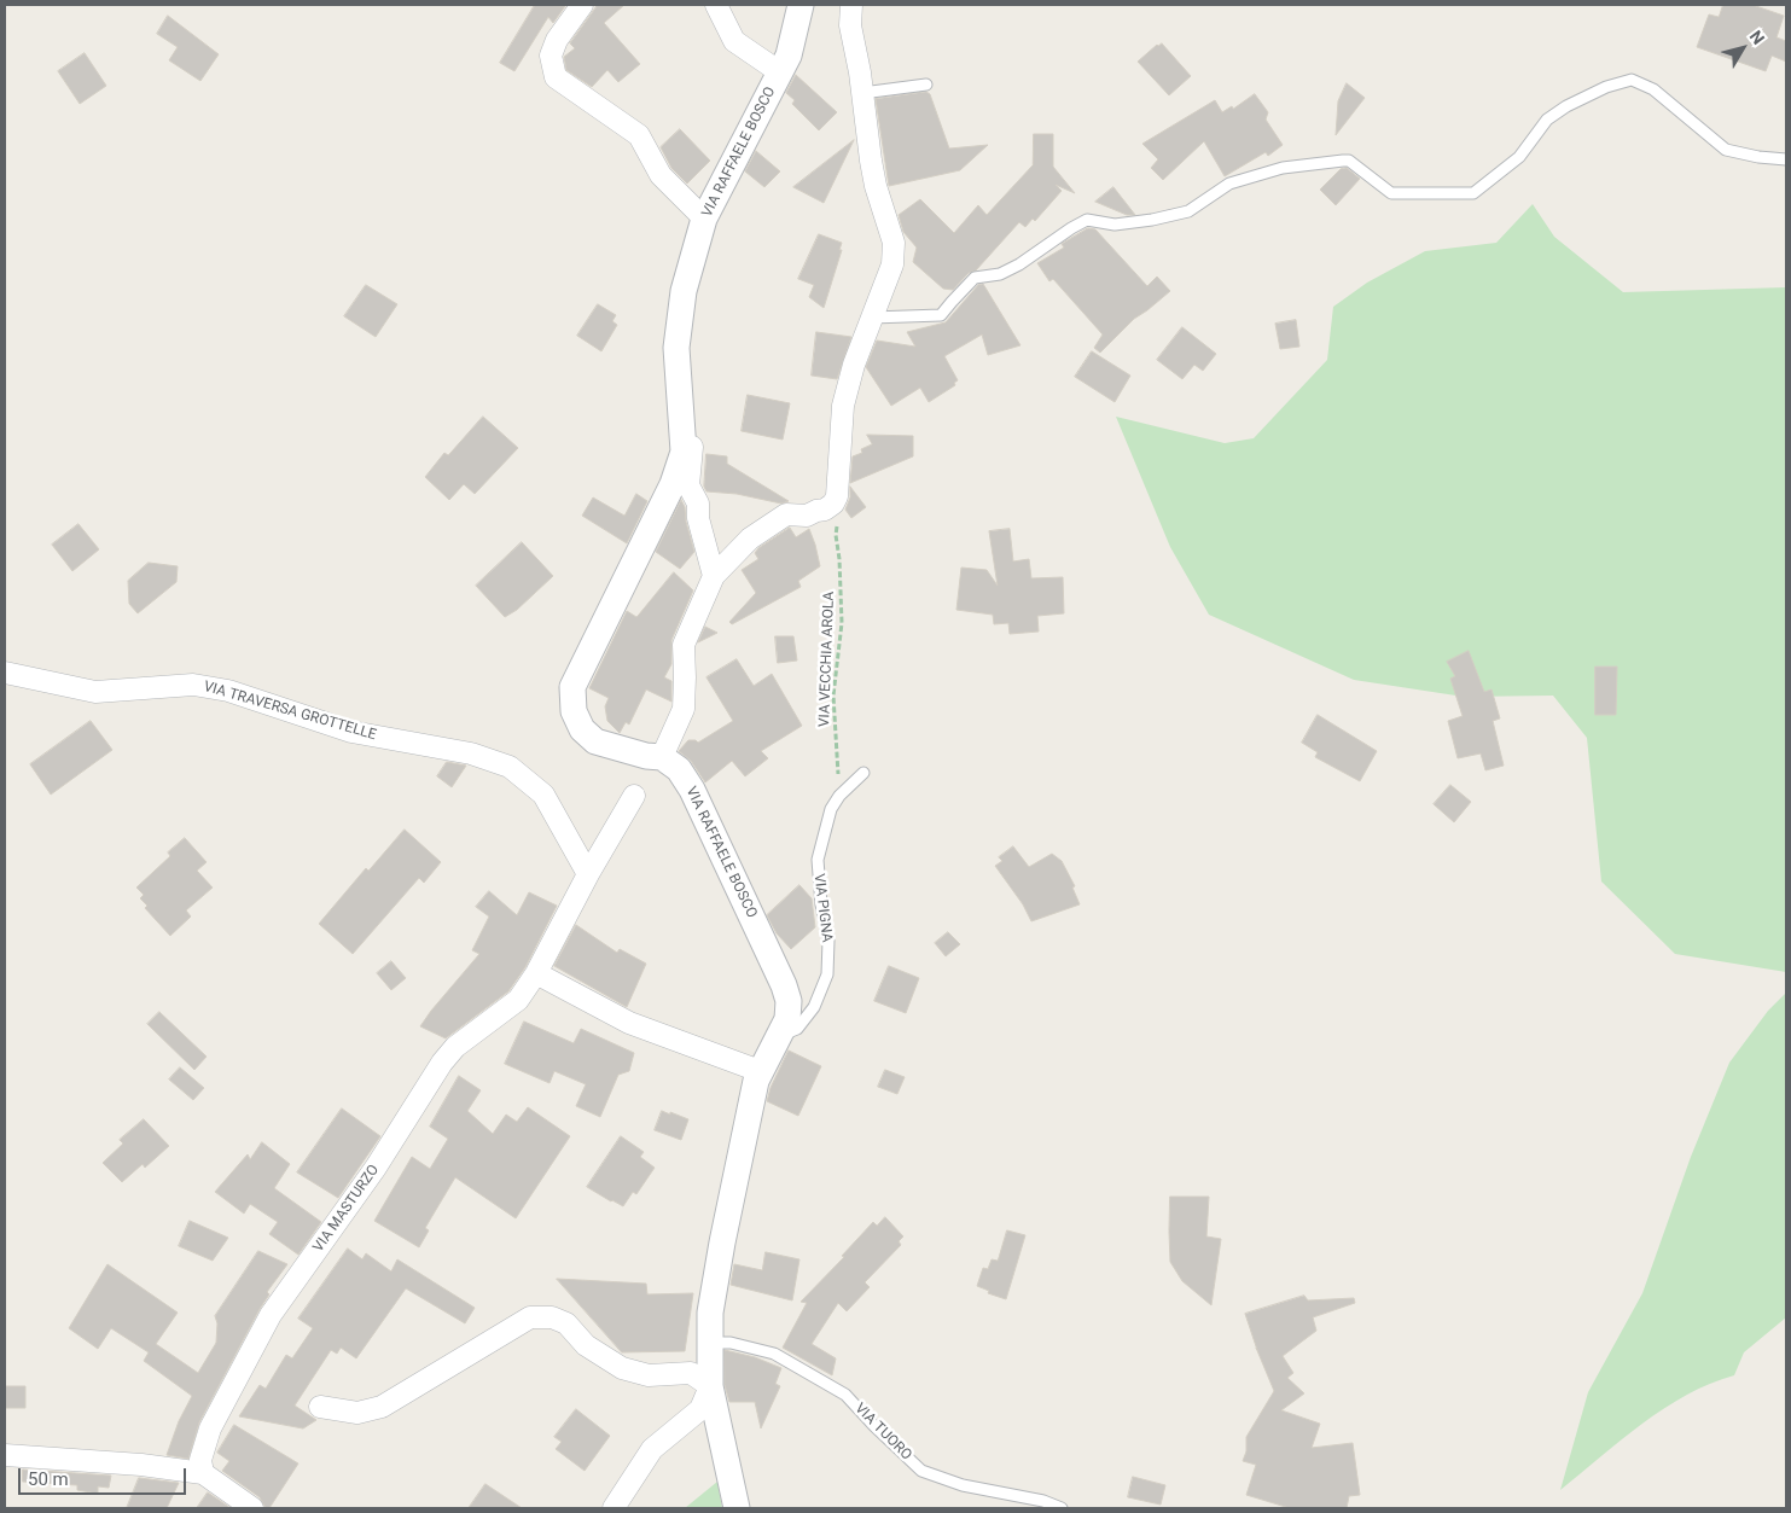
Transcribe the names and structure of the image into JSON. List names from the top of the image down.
{
  "streets": {
    "street": ["VIA RAFFAELE BOSCO", "VIA TRAVERSA GROTTELLE", "VIA MASTURZO"],
    "lane": ["VIA PIGNA", "VIA TUORO"],
    "path": ["VIA VECCHIA AROLA"]
  },
  "crossings": [
    ["VIA RAFFAELE BOSCO", "VIA PIGNA"],
    ["VIA RAFFAELE BOSCO", "VIA TUORO"],
    ["VIA VECCHIA AROLA", "VIA PIGNA"]
  ],
  "scale_bar": "50 m",
  "north": "top right"
}
